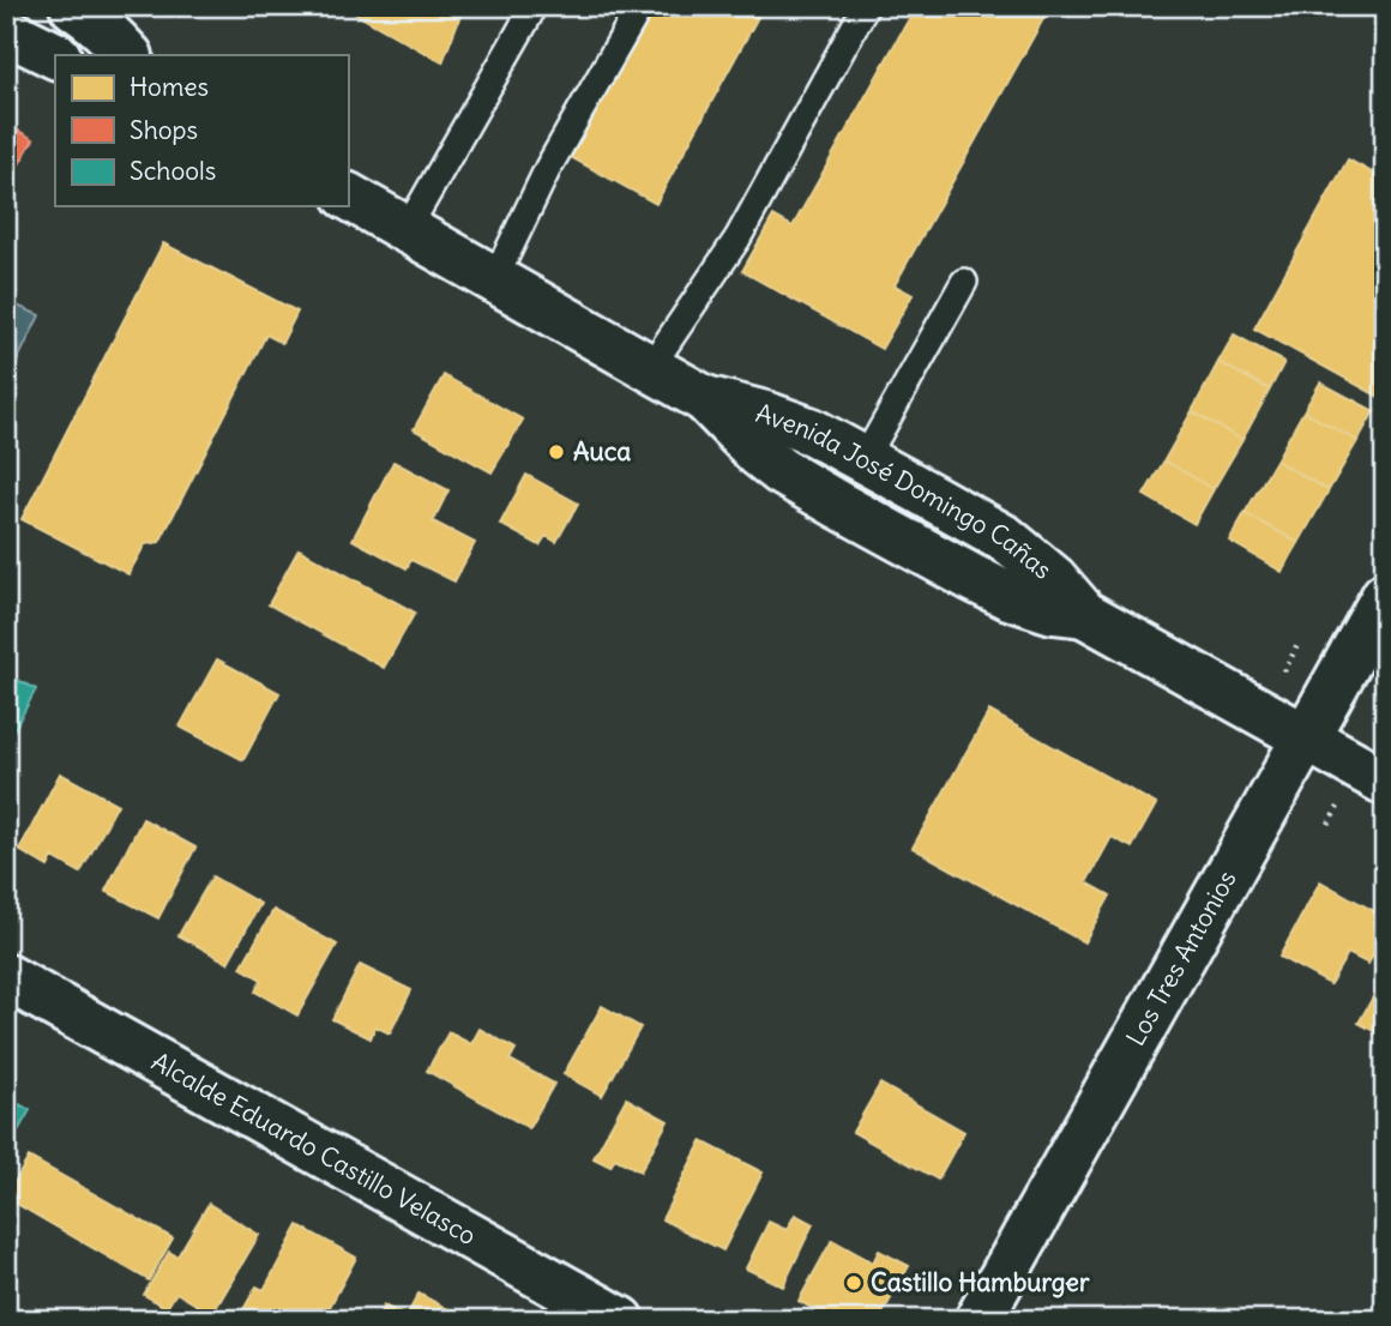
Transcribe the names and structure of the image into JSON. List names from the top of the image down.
{
  "streets": {
    "street": ["Avenida José Domingo Cañas", "Los Tres Antonios", "Alcalde Eduardo Castillo Velasco"]
  },
  "crossings": [
    ["Avenida José Domingo Cañas", "Los Tres Antonios"]
  ],
  "places": ["Auca", "Castillo Hamburger"],
  "legend": ["Homes", "Shops", "Schools"]
}
